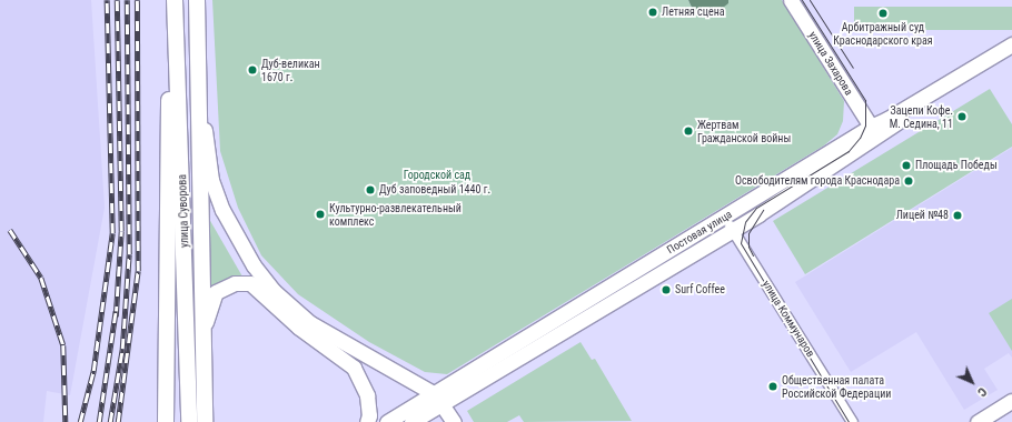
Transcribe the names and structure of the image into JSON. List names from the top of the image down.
{
  "streets": {
    "main road": ["улица Суворова"],
    "street": ["улица Захарова", "Постовая улица", "улица Коммунаров"]
  },
  "crossings": [
    ["улица Захарова", "Постовая улица"],
    ["Постовая улица", "улица Коммунаров"]
  ],
  "parks": ["Городской сад"],
  "places": [
    "Летняя сцена",
    "Арбитражный суд Краснодарского края",
    "Дуб-великан 1670 г.",
    "Зацепи Кофе. М. Седина, 11",
    "Жертвам Гражданской войны",
    "Площадь Победы",
    "Освободителям города Краснодара",
    "Дуб заповедный 1440 г.",
    "Культурно-развлекательный комплекс",
    "Лицей №48",
    "Surf Coffee",
    "Общественная палата Российской Федерации"
  ],
  "north": "bottom right"
}
